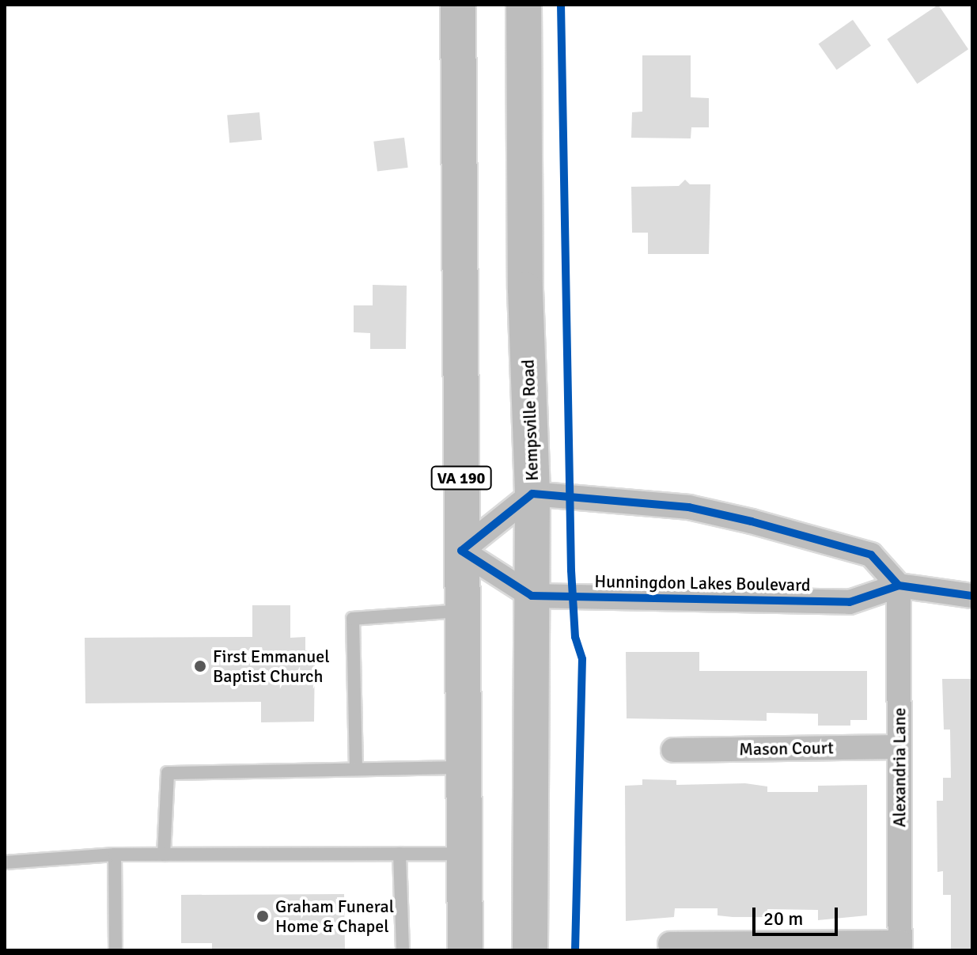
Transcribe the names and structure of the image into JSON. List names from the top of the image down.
{
  "streets": {
    "main road": ["Kempsville Road", "VA 190"],
    "street": ["Hunningdon Lakes Boulevard", "Mason Court", "Alexandria Lane"]
  },
  "crossings": [
    ["Kempsville Road", "Hunningdon Lakes Boulevard"],
    ["Hunningdon Lakes Boulevard", "Alexandria Lane"],
    ["Mason Court", "Alexandria Lane"]
  ],
  "places": ["First Emmanuel Baptist Church", "Graham Funeral Home & Chapel"],
  "scale_bar": "20 m"
}
